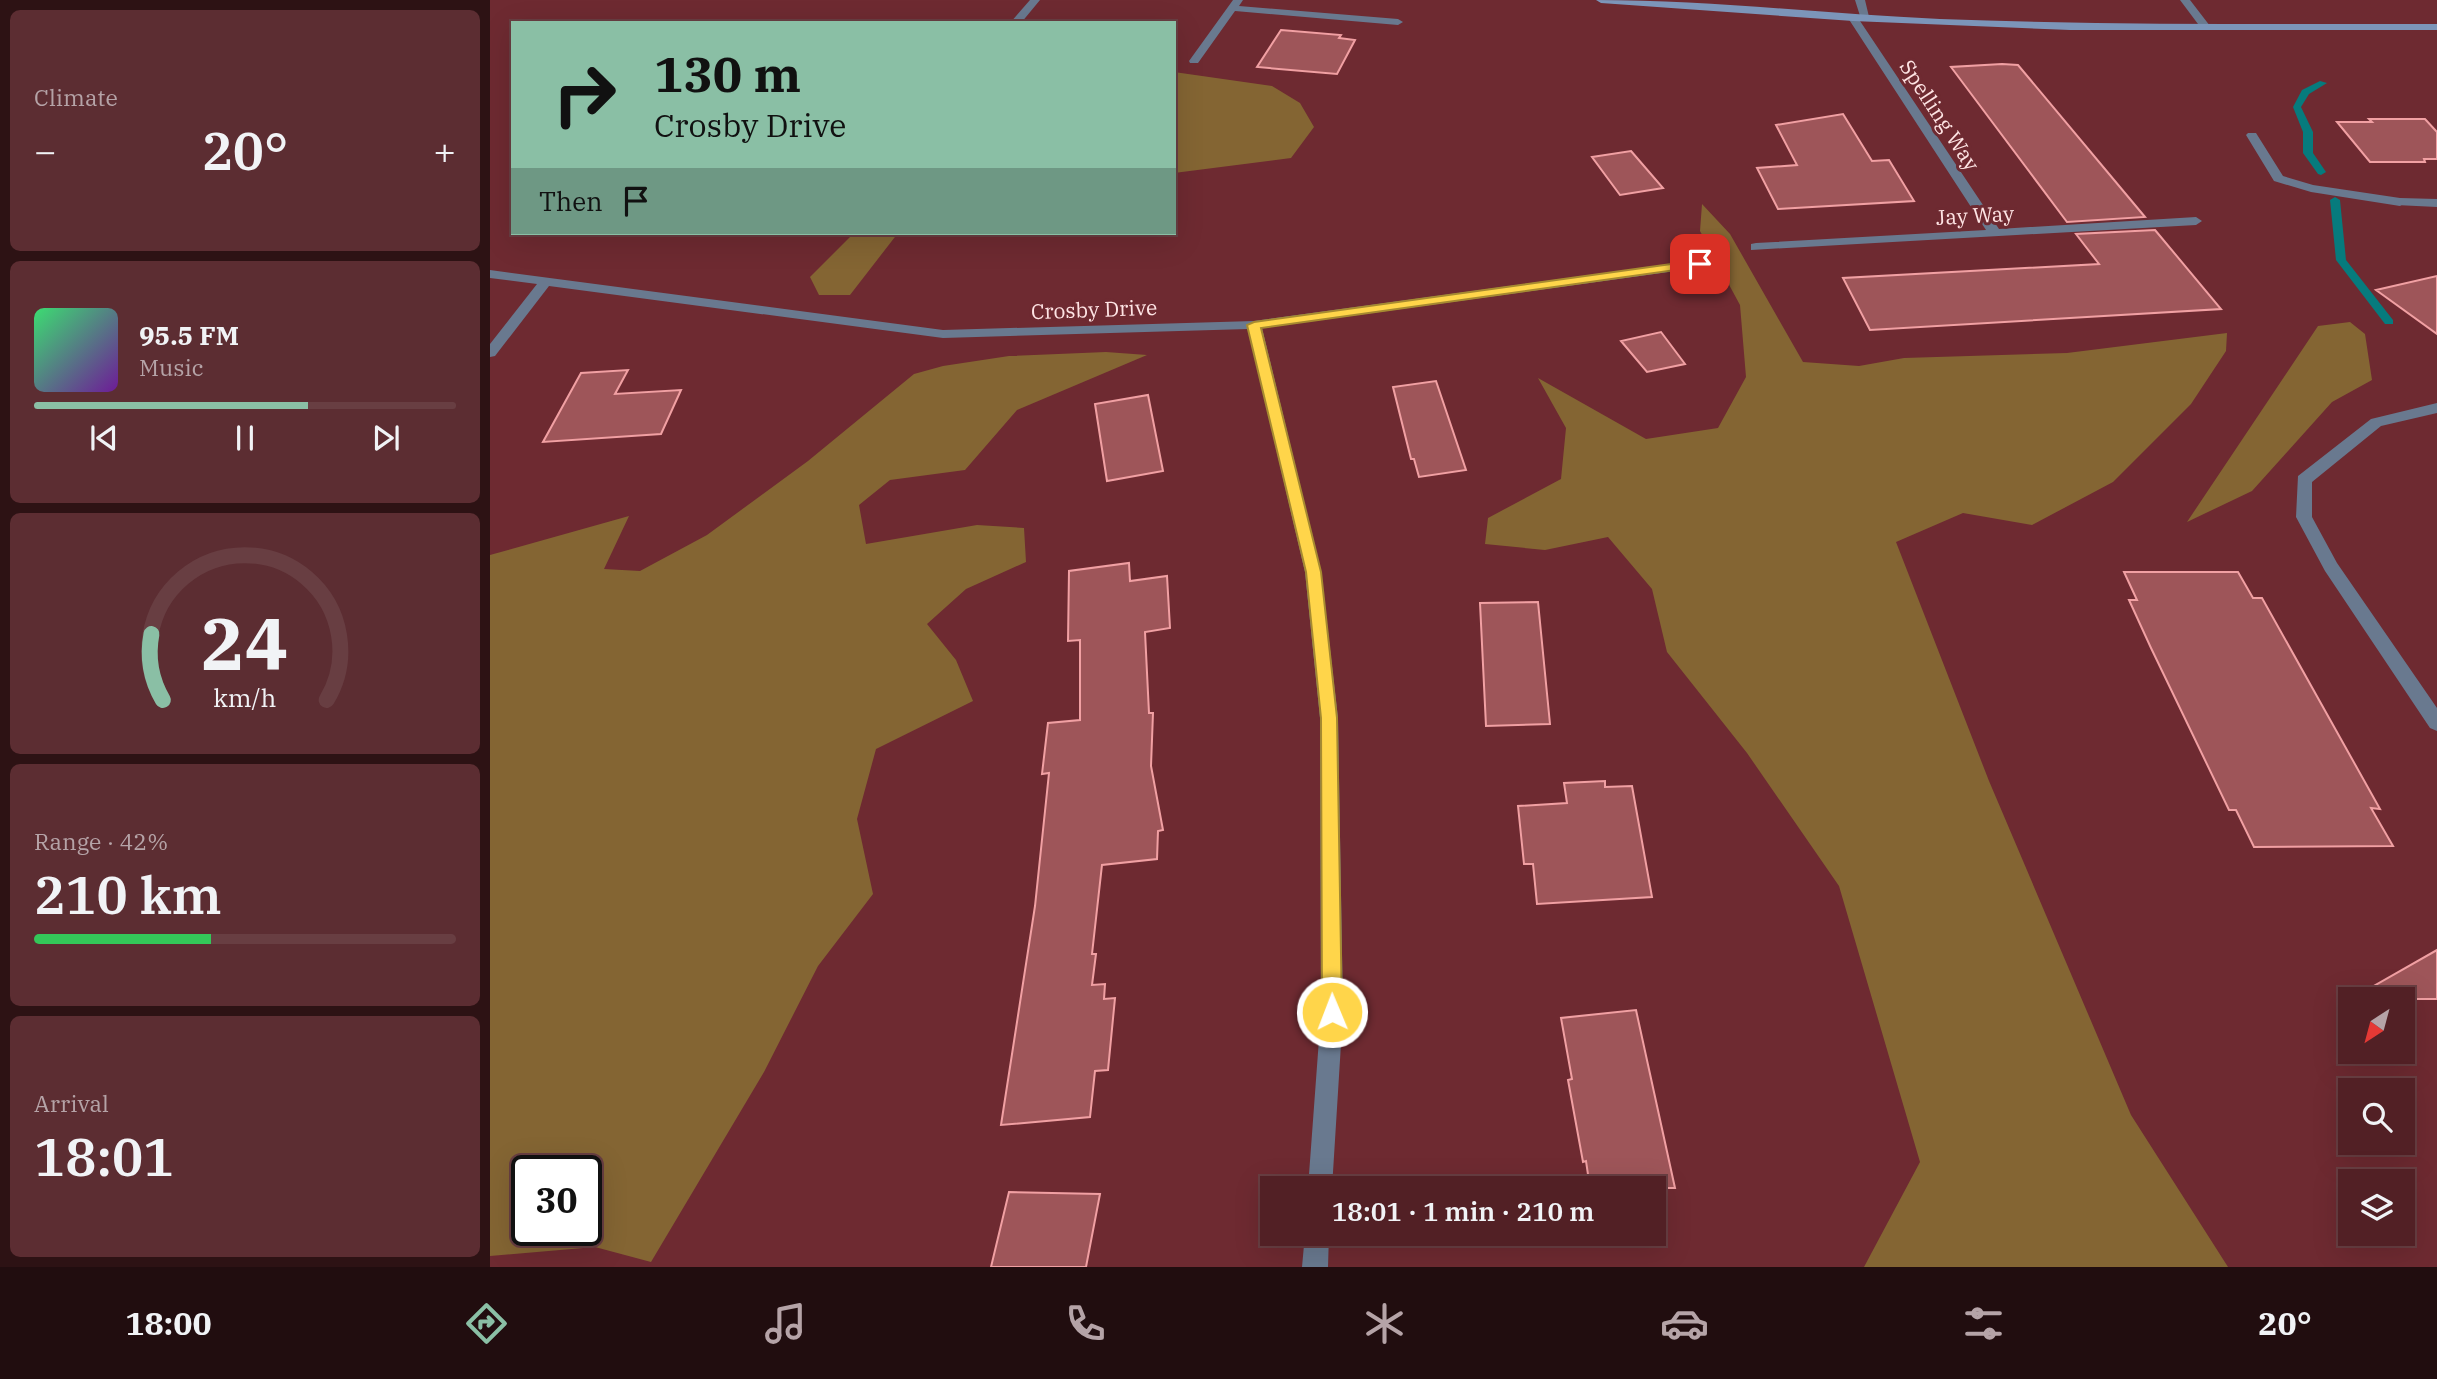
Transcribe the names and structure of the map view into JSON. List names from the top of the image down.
{
  "streets": {
    "street": ["Spelling Way", "Jay Way", "Crosby Drive"]
  },
  "crossings": [
    ["Spelling Way", "Jay Way"]
  ],
  "north": "bottom left",
  "page": {
    "tile": [
      "Climate",
      ["Range · 42%", "210 km"],
      ["Arrival", "18:01"]
    ],
    "turn": ["130 m", "Crosby Drive"],
    "heat": ["−", "20°", "+"],
    "then": "Then",
    "song": ["95.5 FM", "Music"],
    "limit": "30",
    "trip": "18:01 · 1 min · 210 m",
    "tabs": ["18:00", "20°"],
    "gauge": ["24", "km/h"]
  }
}
